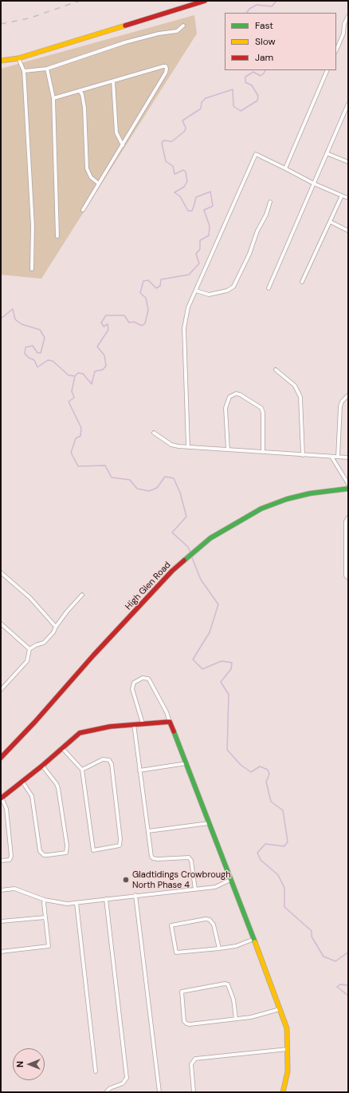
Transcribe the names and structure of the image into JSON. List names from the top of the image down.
{
  "streets": {
    "street": ["High Glen Road"]
  },
  "places": ["Gladtidings Crowbrough North Phase 4"],
  "legend": ["Fast", "Slow", "Jam"],
  "north": "left"
}
